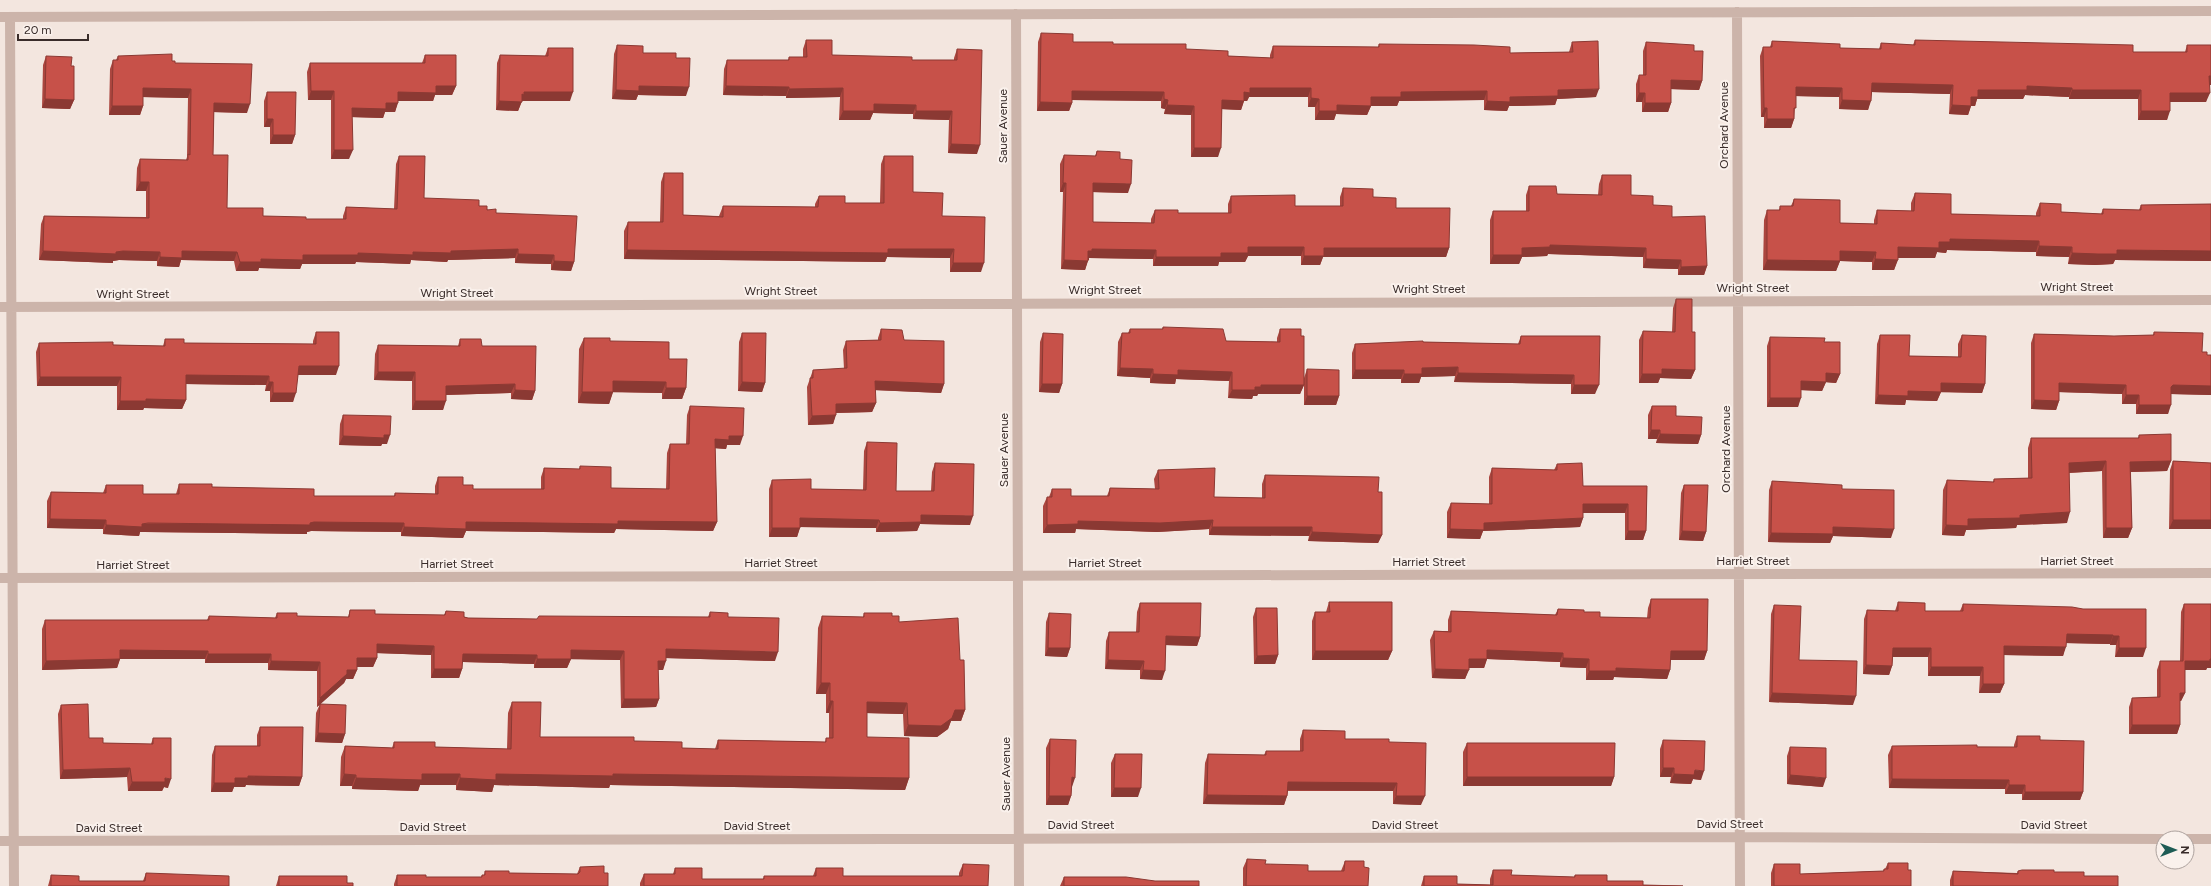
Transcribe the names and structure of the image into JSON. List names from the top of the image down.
{
  "streets": {
    "street": [
      "Orchard Avenue",
      "Sauer Avenue",
      "Wright Street",
      "Harriet Street",
      "David Street"
    ]
  },
  "crossings": [
    ["Orchard Avenue", "Wright Street"],
    ["Orchard Avenue", "Harriet Street"],
    ["Orchard Avenue", "David Street"],
    ["Sauer Avenue", "Wright Street"],
    ["Sauer Avenue", "Harriet Street"],
    ["Sauer Avenue", "David Street"]
  ],
  "scale_bar": "20 m",
  "north": "right"
}
